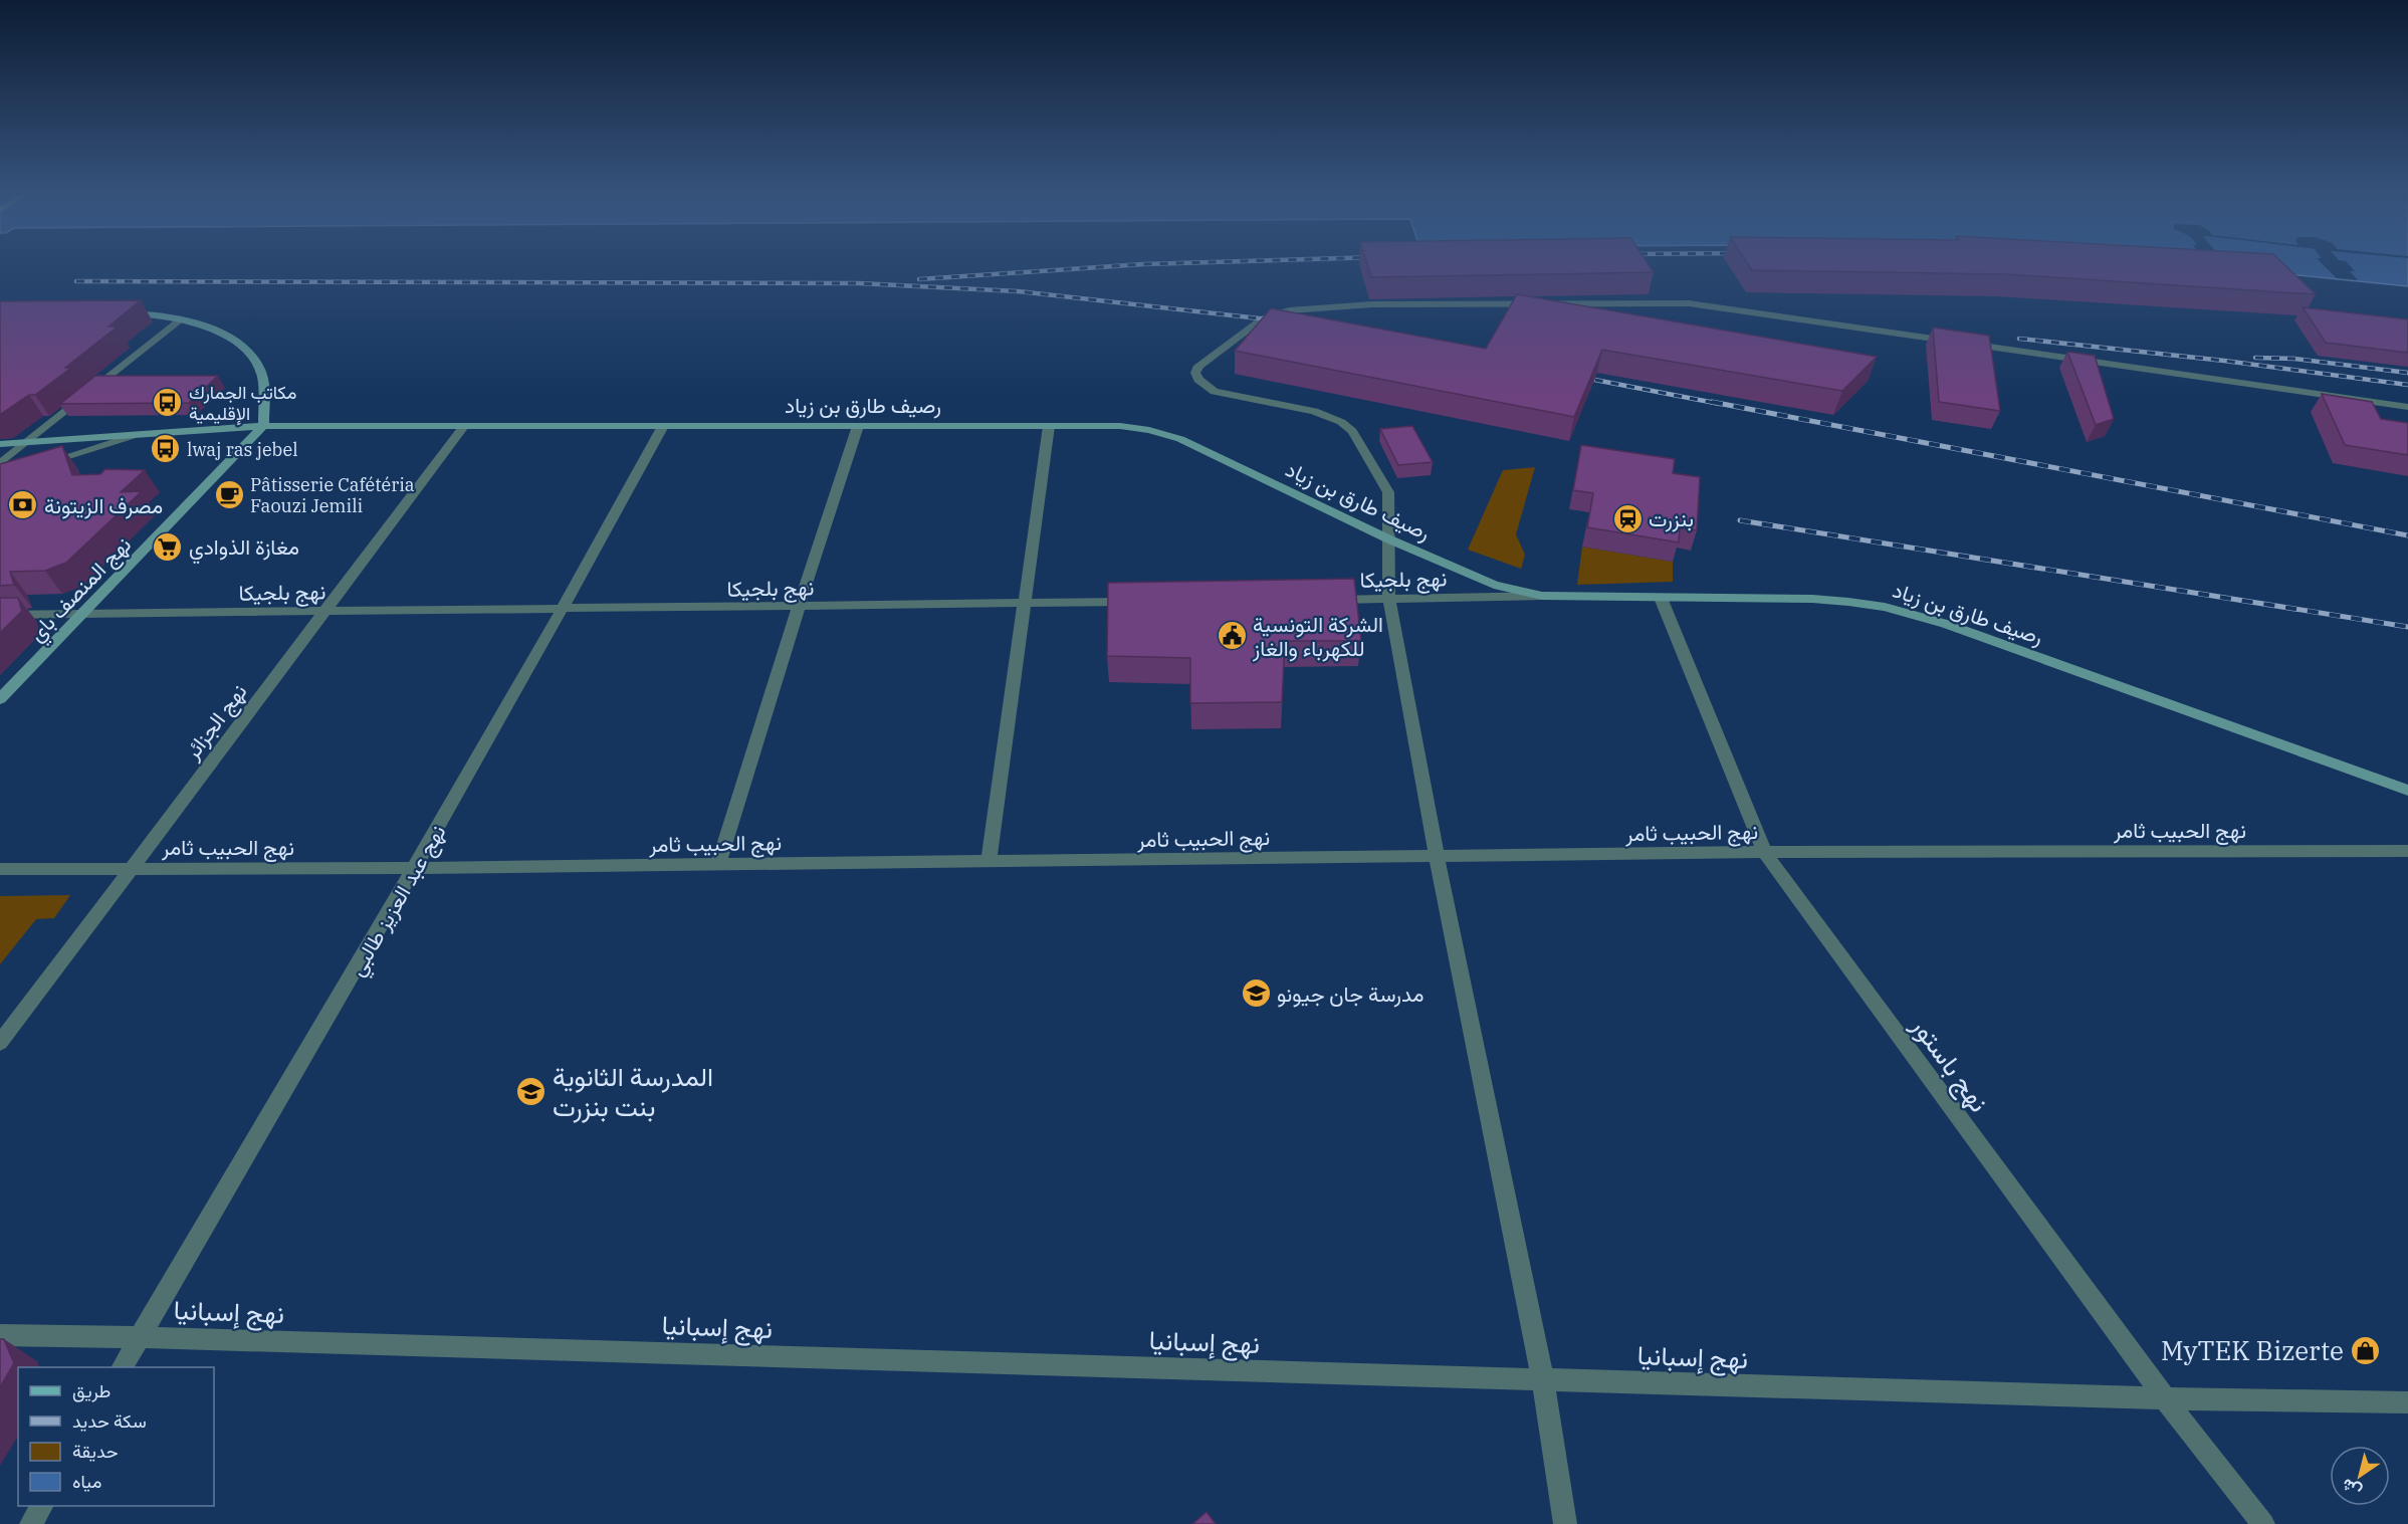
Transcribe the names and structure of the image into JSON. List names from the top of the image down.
{
  "streets": {
    "main road": ["رصيف طارق بن زياد", "نهج المنصف باي"],
    "street": [
      "نهج بلجيكا",
      "نهج الجزائر",
      "نهج الحبيب ثامر",
      "نهج عبد العزيز طالبي",
      "نهج باستور",
      "نهج إسبانيا"
    ]
  },
  "crossings": [
    ["رصيف طارق بن زياد", "نهج بلجيكا"],
    ["رصيف طارق بن زياد", "نهج المنصف باي"],
    ["رصيف طارق بن زياد", "نهج الجزائر"],
    ["رصيف طارق بن زياد", "نهج عبد العزيز طالبي"],
    ["رصيف طارق بن زياد", "نهج باستور"],
    ["نهج بلجيكا", "نهج المنصف باي"],
    ["نهج بلجيكا", "نهج الجزائر"],
    ["نهج بلجيكا", "نهج عبد العزيز طالبي"],
    ["نهج الجزائر", "نهج الحبيب ثامر"],
    ["نهج الحبيب ثامر", "نهج عبد العزيز طالبي"],
    ["نهج الحبيب ثامر", "نهج باستور"],
    ["نهج عبد العزيز طالبي", "نهج إسبانيا"],
    ["نهج باستور", "نهج إسبانيا"]
  ],
  "places": {
    "bus stop": ["مكاتب الجمارك الإقليمية", "lwaj ras jebel"],
    "cafe": ["Pâtisserie Cafétéria Faouzi Jemili"],
    "bank": ["مصرف الزيتونة"],
    "station": ["بنزرت"],
    "supermarket": ["مغازة الذوادي"],
    "public building": ["الشركة التونسية للكهرباء والغاز"],
    "school or university": ["مدرسة جان جيونو", "المدرسة الثانوية بنت بنزرت"],
    "shop": ["MyTEK Bizerte"]
  },
  "legend": [
    "طريق",
    "سكة حديد",
    "حديقة",
    "مياه"
  ],
  "north": "bottom left"
}
